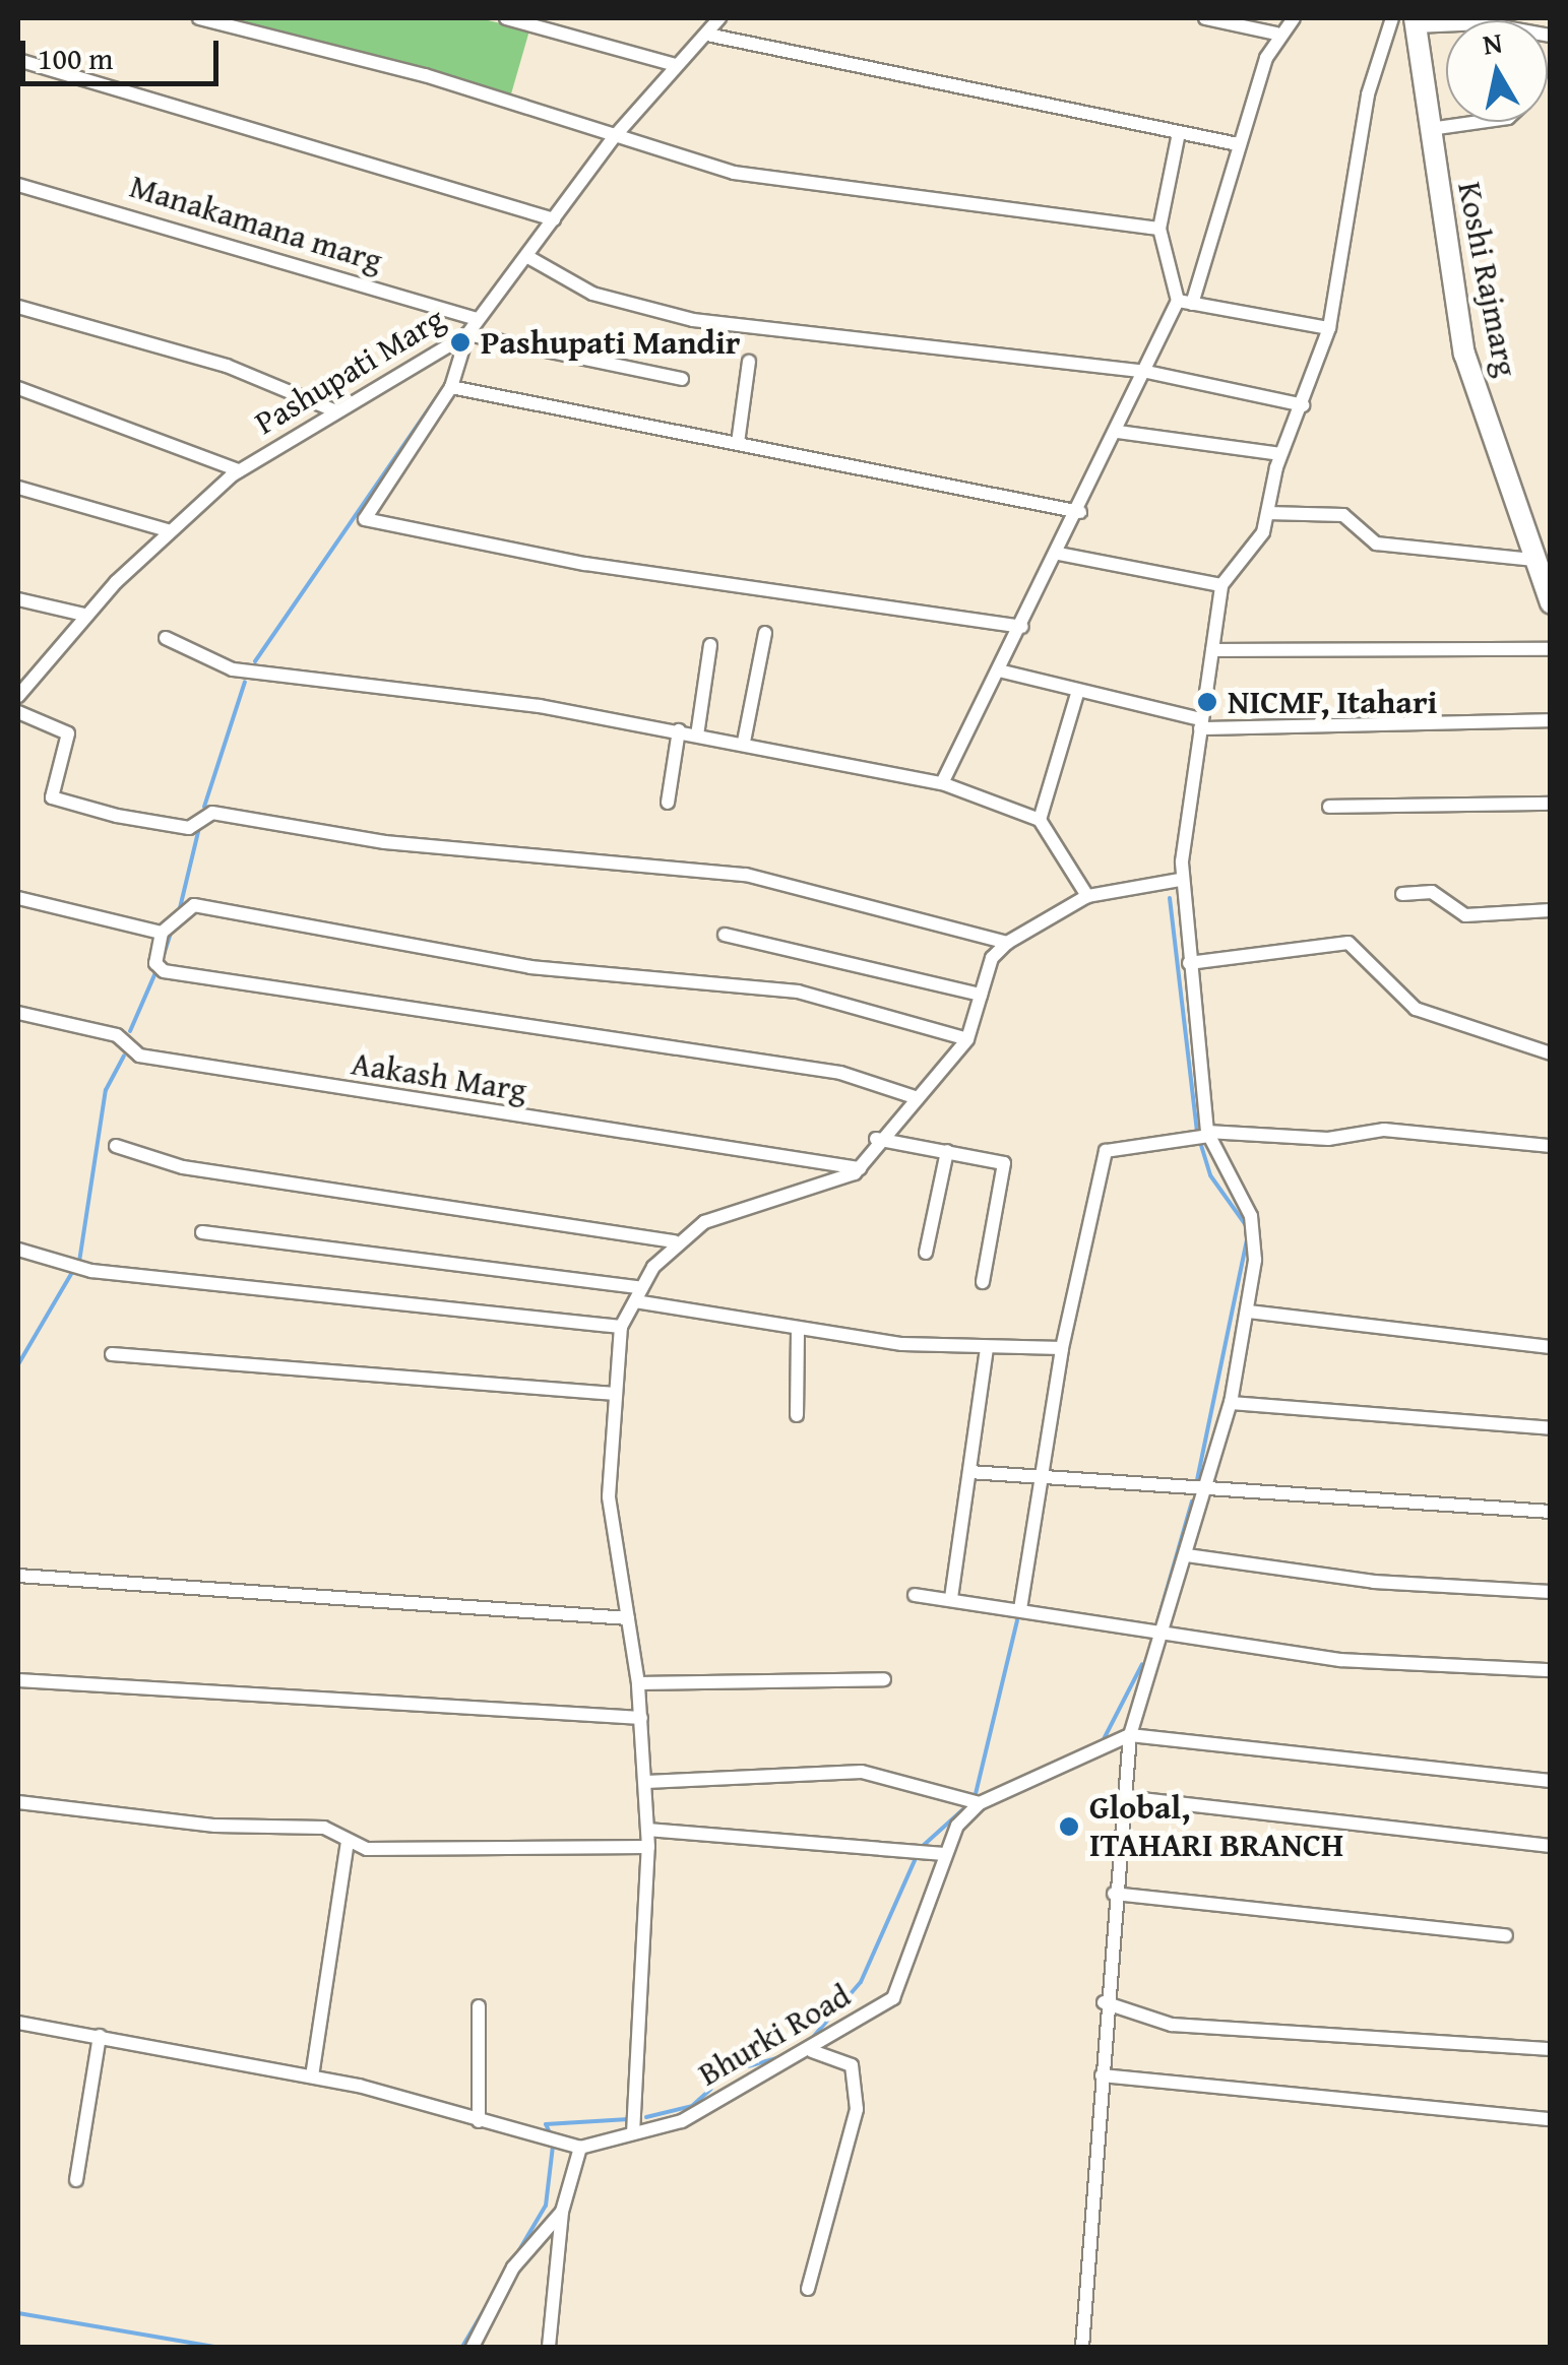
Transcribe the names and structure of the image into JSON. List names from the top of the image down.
{
  "streets": {
    "main road": ["Koshi Rajmarg"],
    "street": [
      "Manakamana marg",
      "Pashupati Marg",
      "Aakash Marg",
      "Bhurki Road"
    ]
  },
  "crossings": [
    ["Manakamana marg", "Pashupati Marg"]
  ],
  "places": ["Pashupati Mandir", "NICMF, Itahari", "Global, ITAHARI BRANCH"],
  "scale_bar": "100 m",
  "north": "top"
}
